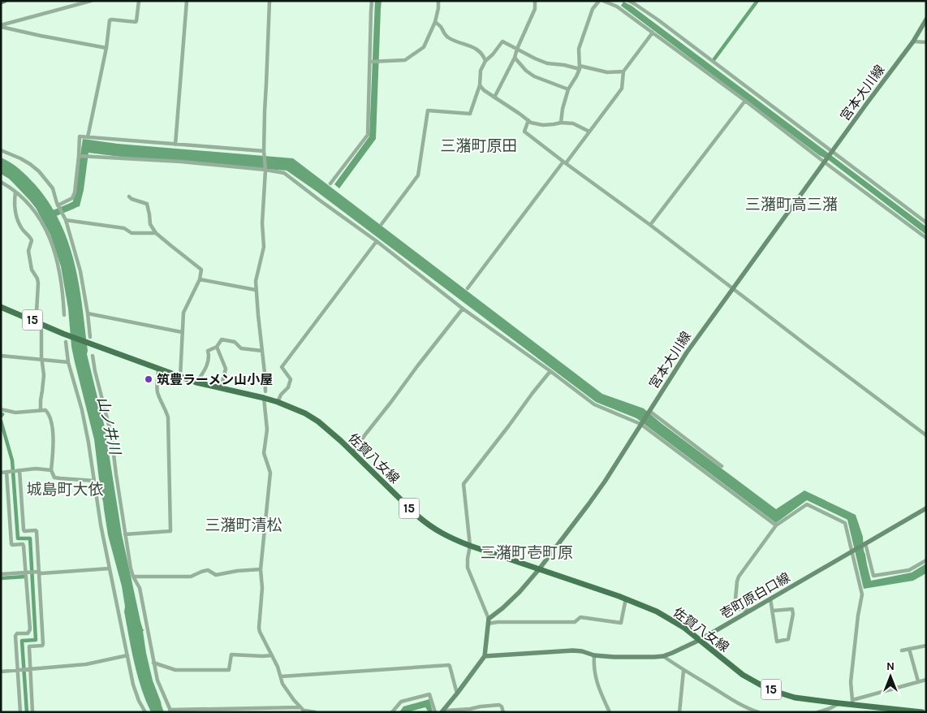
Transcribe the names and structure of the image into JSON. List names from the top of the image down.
{
  "streets": {
    "main road": [
      "宮本大川線",
      "15",
      "佐賀八女線",
      "壱町原白口線"
    ]
  },
  "crossings": [
    ["宮本大川線", "佐賀八女線"],
    ["佐賀八女線", "壱町原白口線"]
  ],
  "districts": [
    "三潴町原田",
    "三潴町高三潴",
    "城島町大依",
    "三潴町清松",
    "三潴町壱町原"
  ],
  "water": ["山ノ井川"],
  "places": ["筑豊ラーメン山小屋"],
  "north": "top"
}
